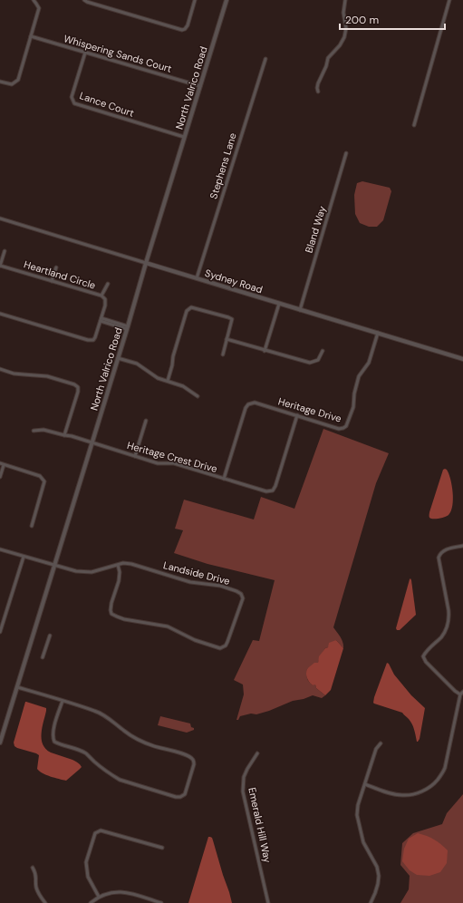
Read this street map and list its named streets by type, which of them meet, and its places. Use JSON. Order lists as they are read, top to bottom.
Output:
{
  "streets": {
    "street": [
      "Whispering Sands Court",
      "North Valrico Road",
      "Lance Court",
      "Stephens Lane",
      "Bland Way",
      "Heartland Circle",
      "Sydney Road",
      "Heritage Drive",
      "Heritage Crest Drive",
      "Landside Drive",
      "Emerald Hill Way"
    ]
  },
  "crossings": [
    ["Whispering Sands Court", "North Valrico Road"],
    ["Whispering Sands Court", "Lance Court"],
    ["North Valrico Road", "Lance Court"],
    ["North Valrico Road", "Sydney Road"],
    ["North Valrico Road", "Heritage Crest Drive"],
    ["North Valrico Road", "Landside Drive"],
    ["Stephens Lane", "Sydney Road"],
    ["Bland Way", "Sydney Road"],
    ["Sydney Road", "Heritage Drive"],
    ["Heritage Drive", "Heritage Crest Drive"]
  ],
  "scale_bar": "200 m"
}
